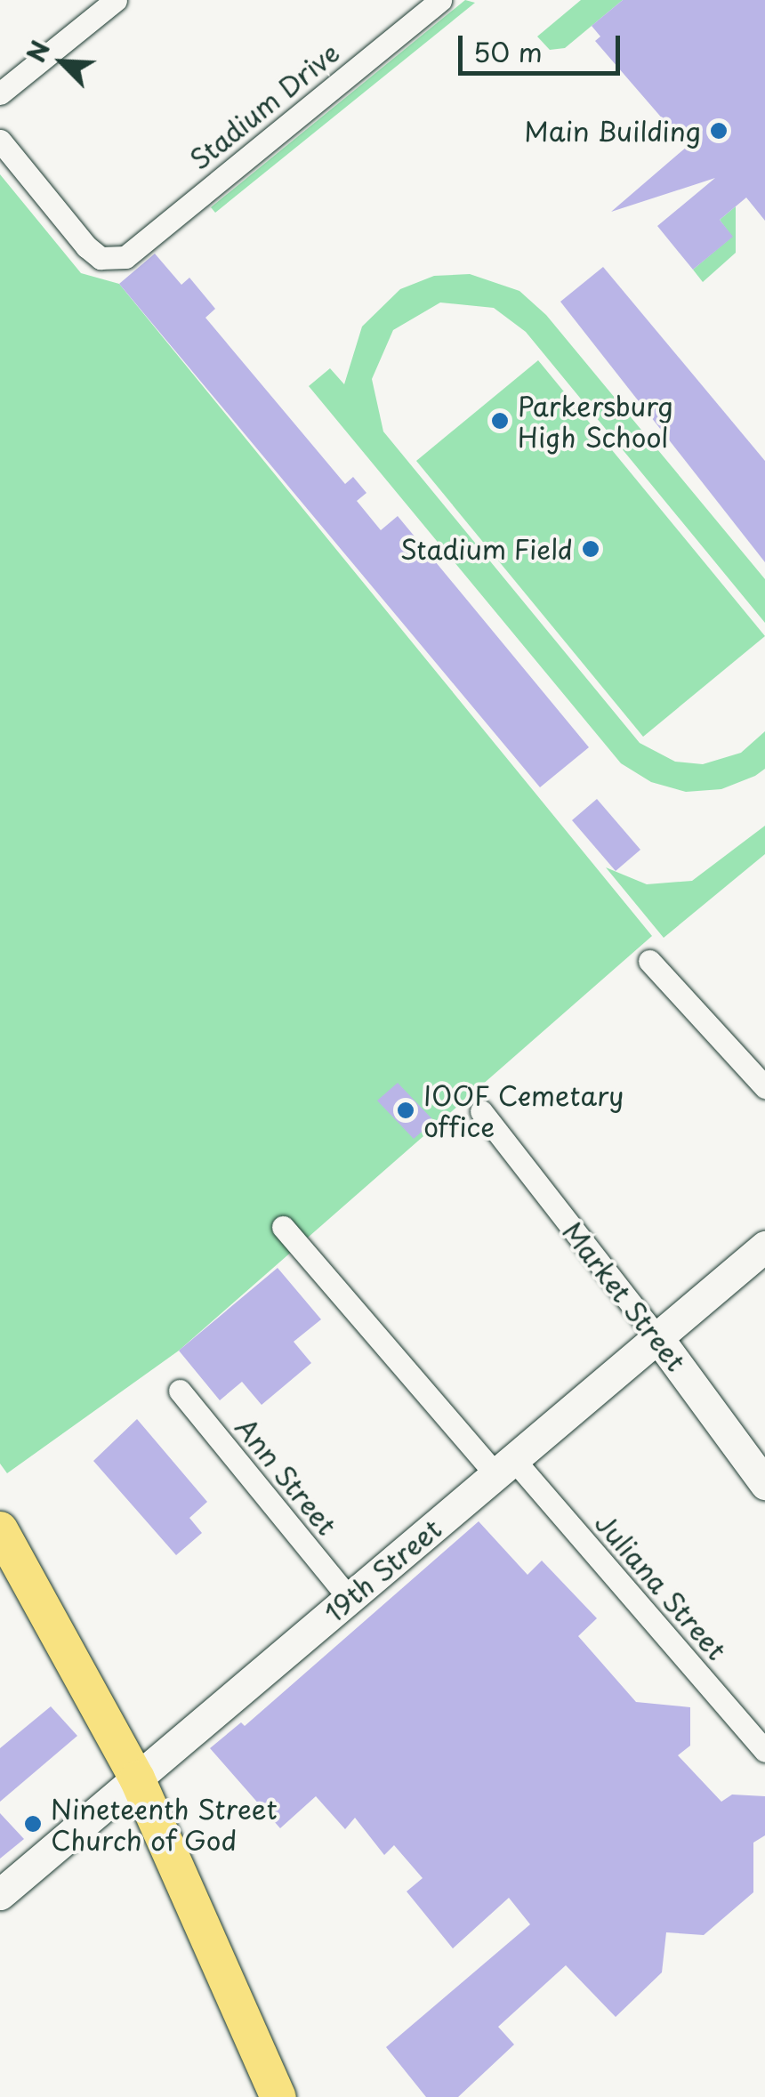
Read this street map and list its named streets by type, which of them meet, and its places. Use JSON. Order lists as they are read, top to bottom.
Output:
{
  "streets": {
    "street": [
      "Stadium Drive",
      "Market Street",
      "Ann Street",
      "19th Street",
      "Juliana Street"
    ]
  },
  "crossings": [
    ["Market Street", "19th Street"],
    ["Ann Street", "19th Street"],
    ["19th Street", "Juliana Street"]
  ],
  "places": [
    "Main Building",
    "Parkersburg High School",
    "Stadium Field",
    "IOOF Cemetary office",
    "Nineteenth Street Church of God"
  ],
  "scale_bar": "50 m",
  "north": "top left"
}
